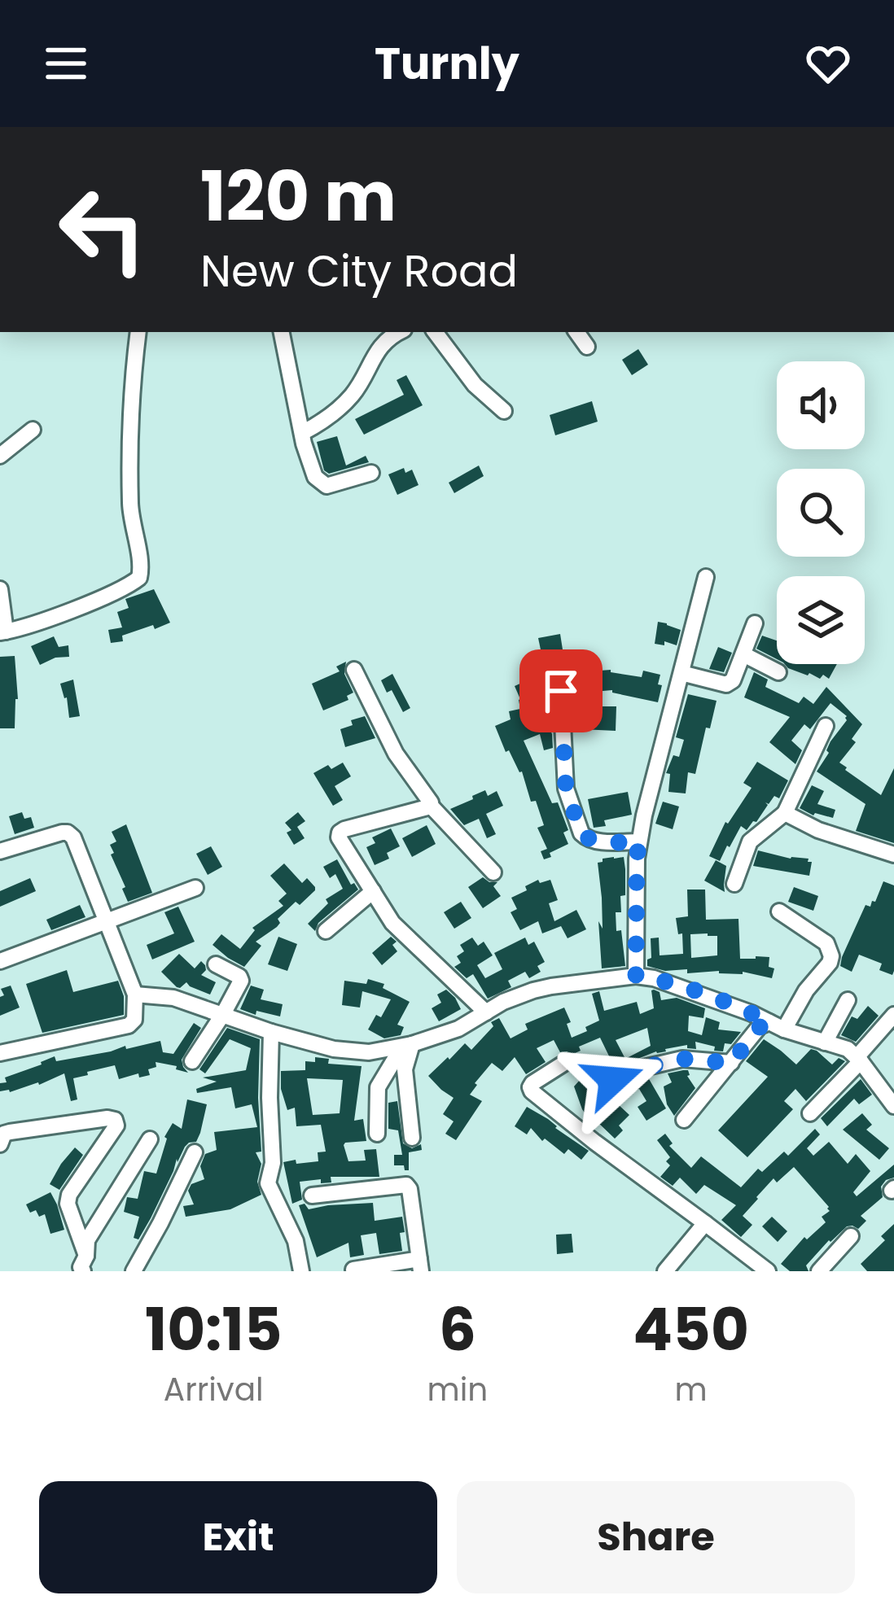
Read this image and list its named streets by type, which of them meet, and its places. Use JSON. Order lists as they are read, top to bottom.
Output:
{
  "page": {
    "header": "Turnly",
    "turn": ["120 m", "New City Road"],
    "eta": [
      "10:15",
      "Arrival",
      "6",
      "min",
      "450",
      "m"
    ],
    "buttons": ["Exit", "Share"]
  }
}
